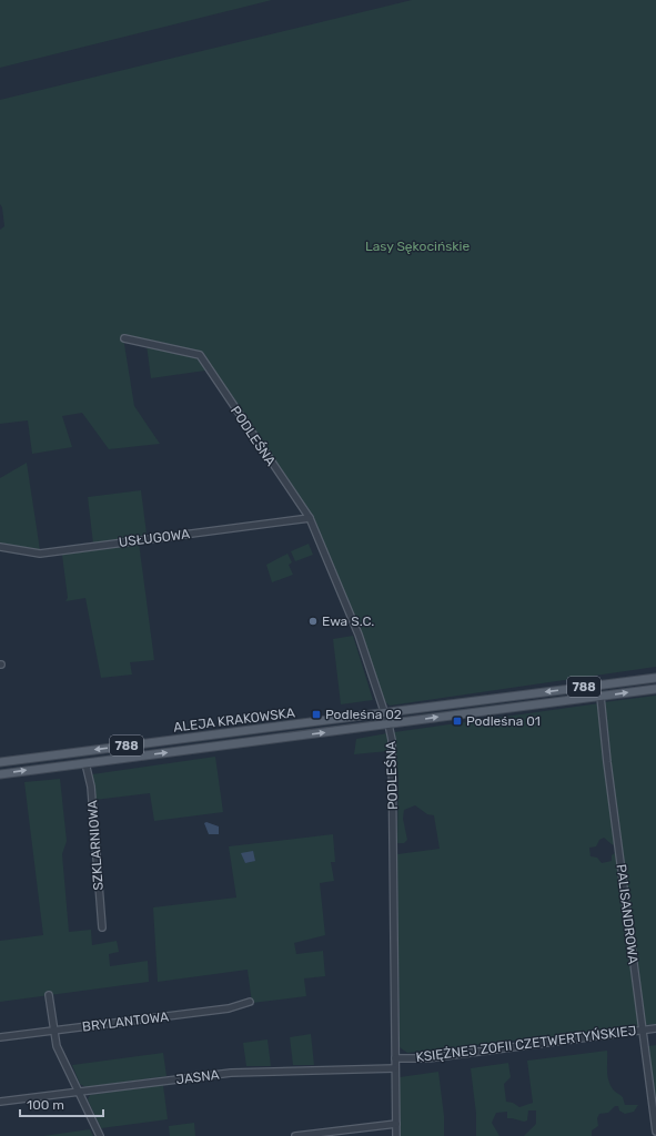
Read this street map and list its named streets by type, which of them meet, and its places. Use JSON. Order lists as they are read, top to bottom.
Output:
{
  "streets": {
    "main road": ["788", "ALEJA KRAKOWSKA"],
    "street": [
      "PODLEŚNA",
      "USŁUGOWA",
      "SZKLARNIOWA",
      "PALISANDROWA",
      "BRYLANTOWA",
      "KSIĘŻNEJ ZOFII CZETWERTYŃSKIEJ",
      "JASNA"
    ]
  },
  "crossings": [
    ["PODLEŚNA", "USŁUGOWA"],
    ["PODLEŚNA", "ALEJA KRAKOWSKA"],
    ["PODLEŚNA", "KSIĘŻNEJ ZOFII CZETWERTYŃSKIEJ"],
    ["PODLEŚNA", "JASNA"],
    ["ALEJA KRAKOWSKA", "SZKLARNIOWA"],
    ["ALEJA KRAKOWSKA", "PALISANDROWA"],
    ["PALISANDROWA", "KSIĘŻNEJ ZOFII CZETWERTYŃSKIEJ"]
  ],
  "parks": ["Lasy Sękocińskie"],
  "places": {
    "other": ["Ewa S.C."],
    "transit": ["Podleśna 02", "Podleśna 01"]
  },
  "scale_bar": "100 m"
}
